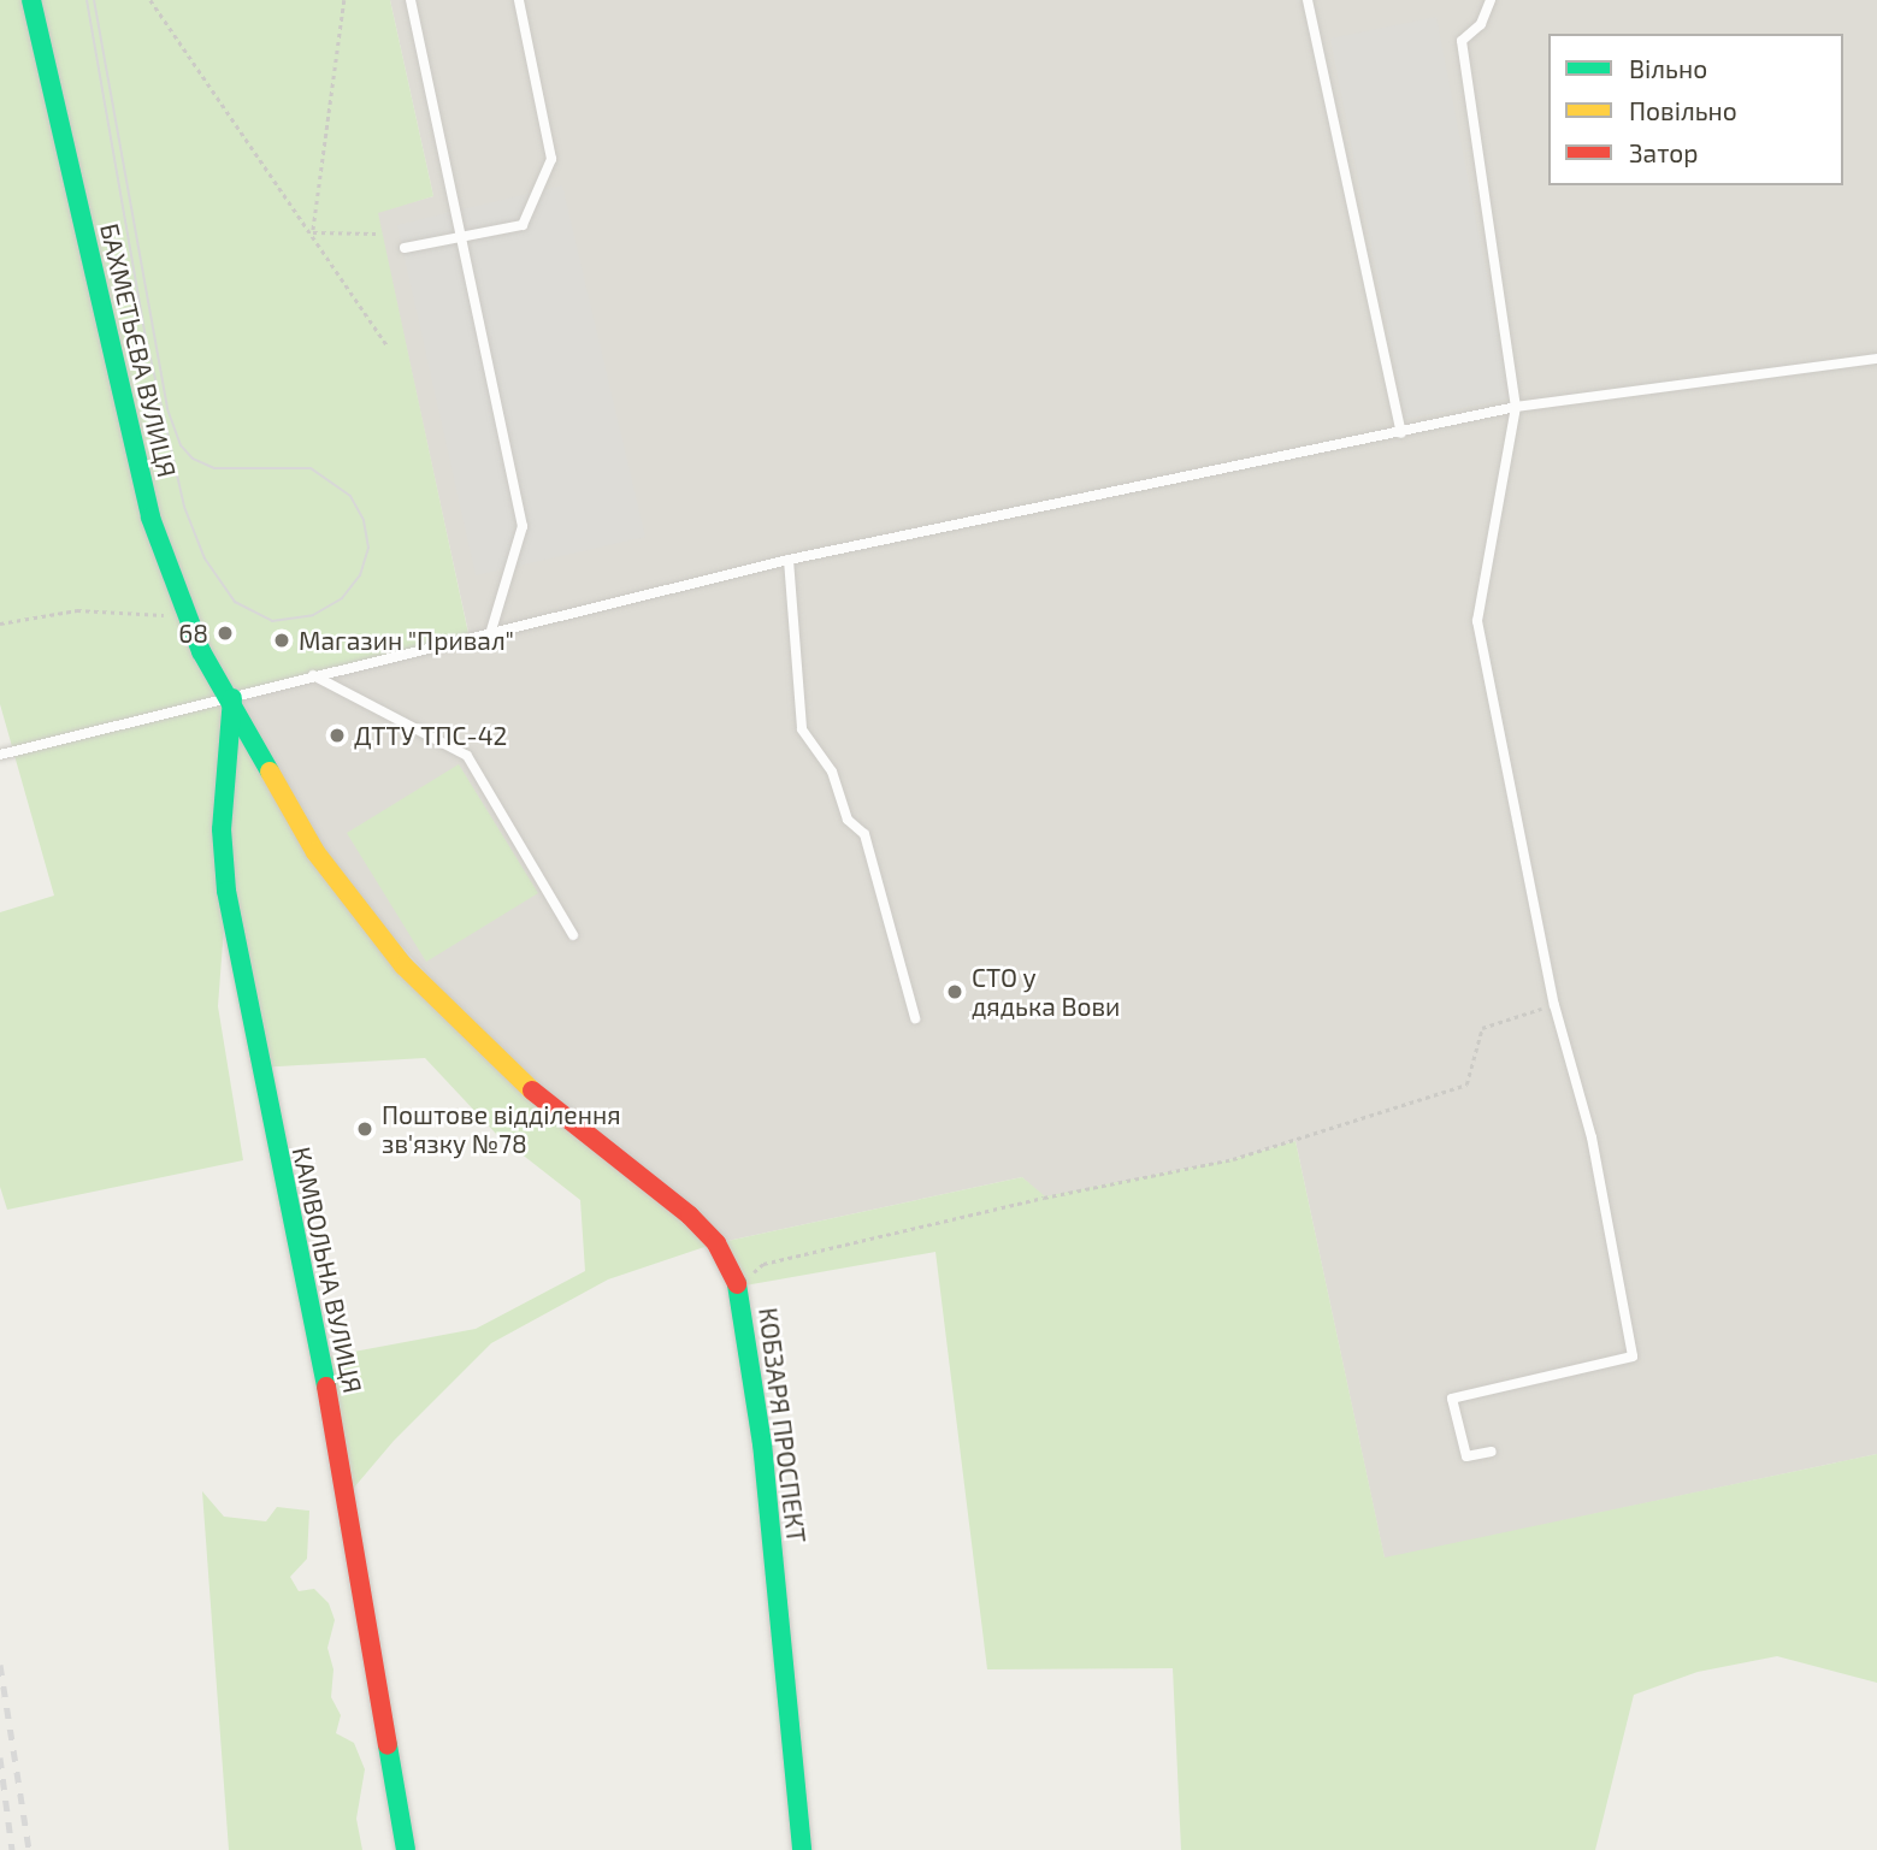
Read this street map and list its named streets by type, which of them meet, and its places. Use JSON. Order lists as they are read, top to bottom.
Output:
{
  "streets": {
    "main road": ["БАХМЕТЬЄВА ВУЛИЦЯ", "КАМВОЛЬНА ВУЛИЦЯ", "КОБЗАРЯ ПРОСПЕКТ"]
  },
  "crossings": [
    ["БАХМЕТЬЄВА ВУЛИЦЯ", "КАМВОЛЬНА ВУЛИЦЯ"],
    ["БАХМЕТЬЄВА ВУЛИЦЯ", "КОБЗАРЯ ПРОСПЕКТ"],
    ["КАМВОЛЬНА ВУЛИЦЯ", "КОБЗАРЯ ПРОСПЕКТ"]
  ],
  "places": [
    "68",
    "Магазин \"Привал\"",
    "ДТТУ ТПС-42",
    "СТО у дядька Вови",
    "Поштове відділення зв'язку №78"
  ],
  "legend": ["Вільно", "Повільно", "Затор"]
}
